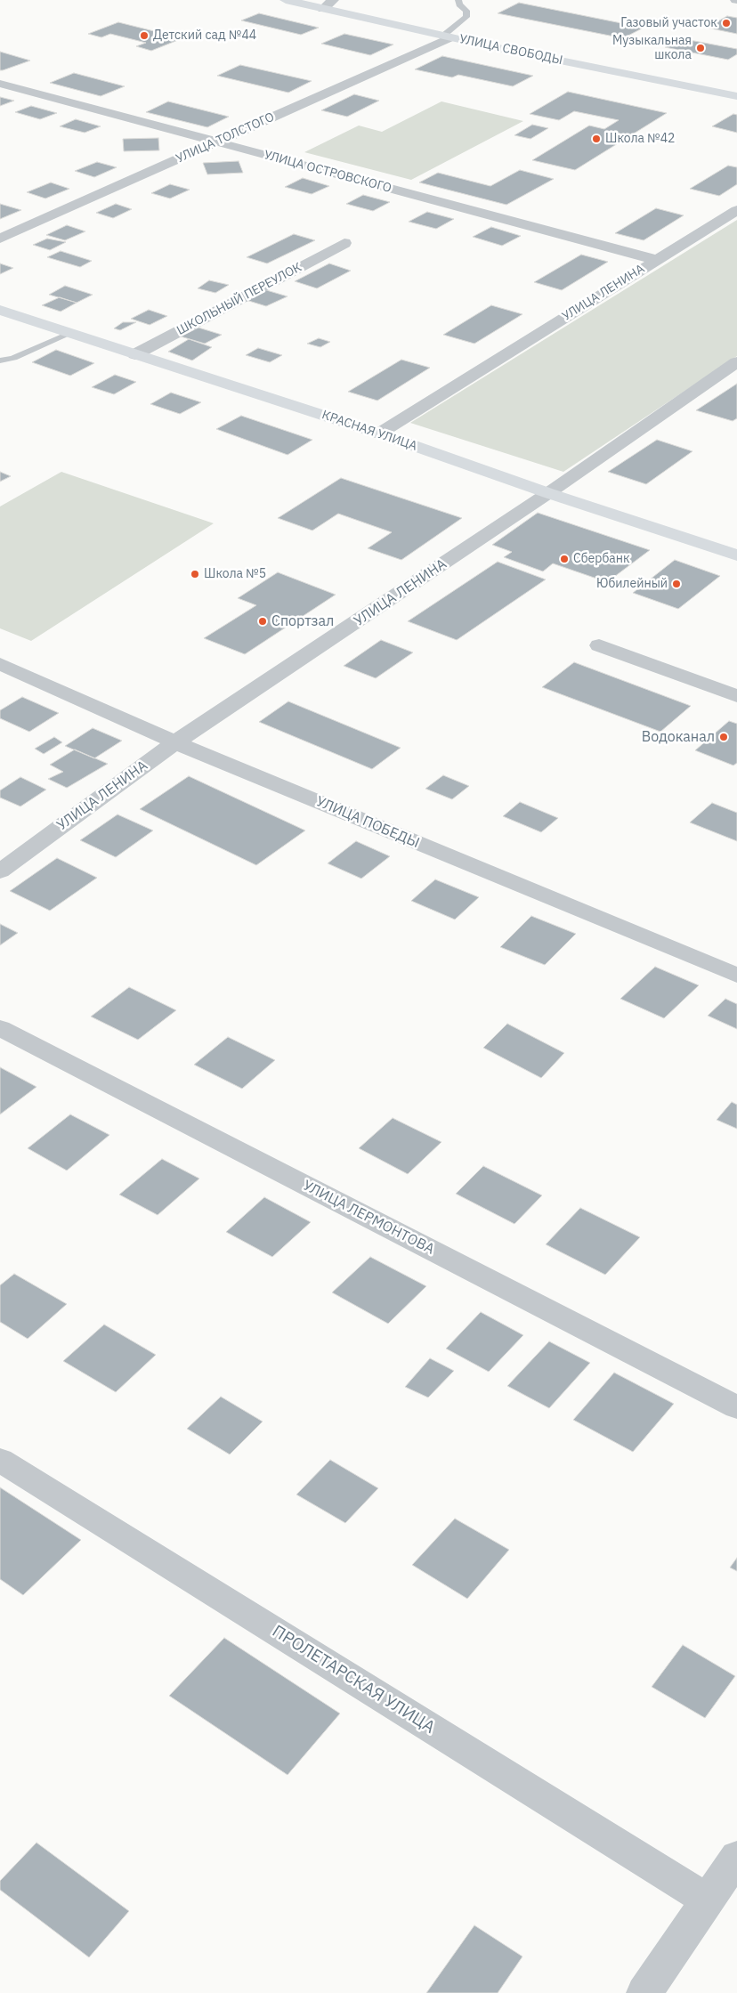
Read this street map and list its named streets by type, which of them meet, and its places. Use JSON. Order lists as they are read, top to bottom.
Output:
{
  "streets": {
    "street": [
      "УЛИЦА СВОБОДЫ",
      "УЛИЦА ТОЛСТОГО",
      "УЛИЦА ОСТРОВСКОГО",
      "УЛИЦА ЛЕНИНА",
      "ШКОЛЬНЫЙ ПЕРЕУЛОК",
      "КРАСНАЯ УЛИЦА",
      "УЛИЦА ПОБЕДЫ",
      "УЛИЦА ЛЕРМОНТОВА",
      "ПРОЛЕТАРСКАЯ УЛИЦА"
    ]
  },
  "crossings": [
    ["УЛИЦА СВОБОДЫ", "УЛИЦА ТОЛСТОГО"],
    ["УЛИЦА ТОЛСТОГО", "УЛИЦА ОСТРОВСКОГО"],
    ["УЛИЦА ОСТРОВСКОГО", "УЛИЦА ЛЕНИНА"],
    ["УЛИЦА ЛЕНИНА", "КРАСНАЯ УЛИЦА"],
    ["УЛИЦА ЛЕНИНА", "УЛИЦА ПОБЕДЫ"],
    ["ШКОЛЬНЫЙ ПЕРЕУЛОК", "КРАСНАЯ УЛИЦА"]
  ],
  "places": [
    "Газовый участок",
    "Детский сад №44",
    "Музыкальная школа",
    "Школа №42",
    "Сбербанк",
    "Школа №5",
    "Юбилейный",
    "Спортзал",
    "Водоканал"
  ]
}
